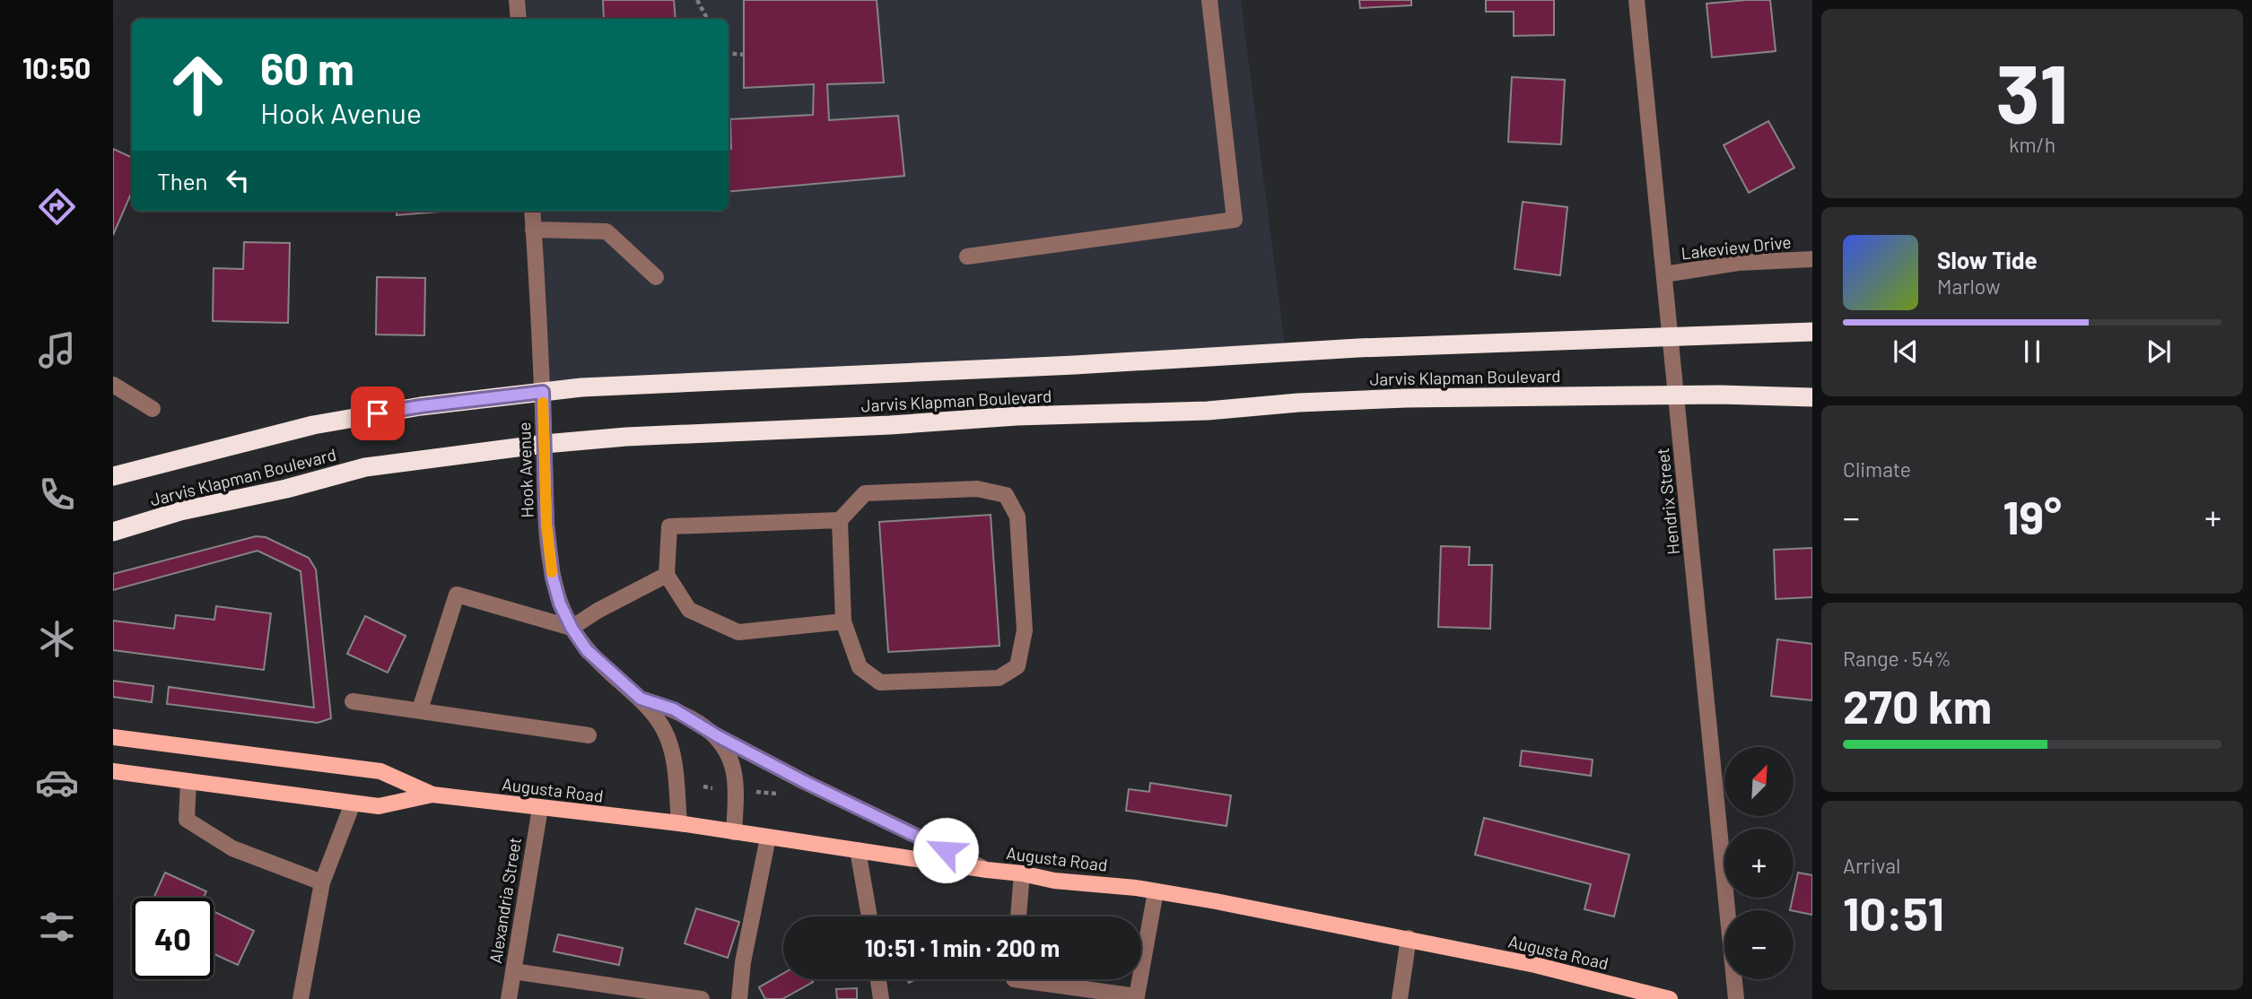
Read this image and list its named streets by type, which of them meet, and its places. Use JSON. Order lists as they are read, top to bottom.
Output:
{
  "streets": {
    "highway": ["Jarvis Klapman Boulevard"],
    "main road": ["Augusta Road"],
    "street": [
      "Lakeview Drive",
      "Hook Avenue",
      "Hendrix Street",
      "Alexandria Street"
    ]
  },
  "crossings": [
    ["Lakeview Drive", "Hendrix Street"],
    ["Jarvis Klapman Boulevard", "Hook Avenue"],
    ["Jarvis Klapman Boulevard", "Hendrix Street"],
    ["Hook Avenue", "Augusta Road"],
    ["Augusta Road", "Alexandria Street"]
  ],
  "north": "top right",
  "page": {
    "tabs": "10:50",
    "tile": [
      ["31", "km/h"],
      "Climate",
      ["Range · 54%", "270 km"],
      ["Arrival", "10:51"]
    ],
    "turn": ["60 m", "Hook Avenue"],
    "then": "Then",
    "song": ["Slow Tide", "Marlow"],
    "heat": ["−", "19°", "+"],
    "map_buttons": ["+", "−"],
    "limit": "40",
    "trip": "10:51 · 1 min · 200 m"
  }
}
